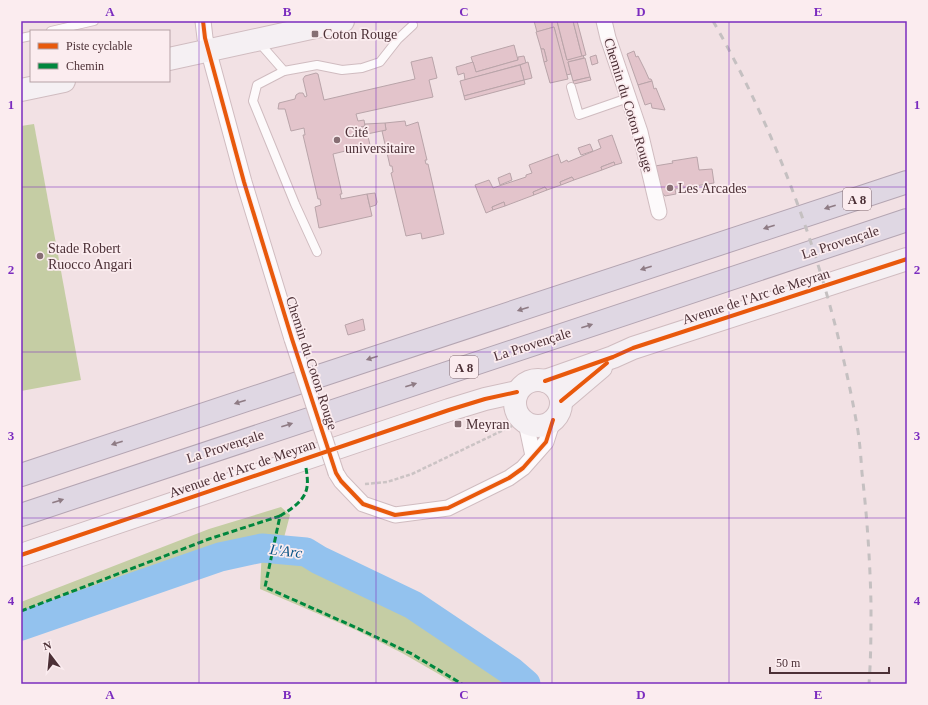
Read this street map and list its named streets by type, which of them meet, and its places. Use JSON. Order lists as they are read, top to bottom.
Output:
{
  "streets": {
    "highway": ["A 8", "La Provençale"],
    "main road": ["Avenue de l'Arc de Meyran"],
    "street": ["Chemin du Coton Rouge"]
  },
  "crossings": [
    ["Chemin du Coton Rouge", "Avenue de l'Arc de Meyran"]
  ],
  "water": ["L'Arc"],
  "places": {
    "transit": ["Coton Rouge", "Meyran"],
    "other": ["Cité universitaire", "Les Arcades", "Stade Robert Ruocco Angari"]
  },
  "legend": ["Piste cyclable", "Chemin"],
  "scale_bar": "50 m",
  "north": "top",
  "grid": {
    "columns": [
      "A",
      "B",
      "C",
      "D",
      "E"
    ],
    "rows": [
      "1",
      "2",
      "3",
      "4"
    ]
  }
}
